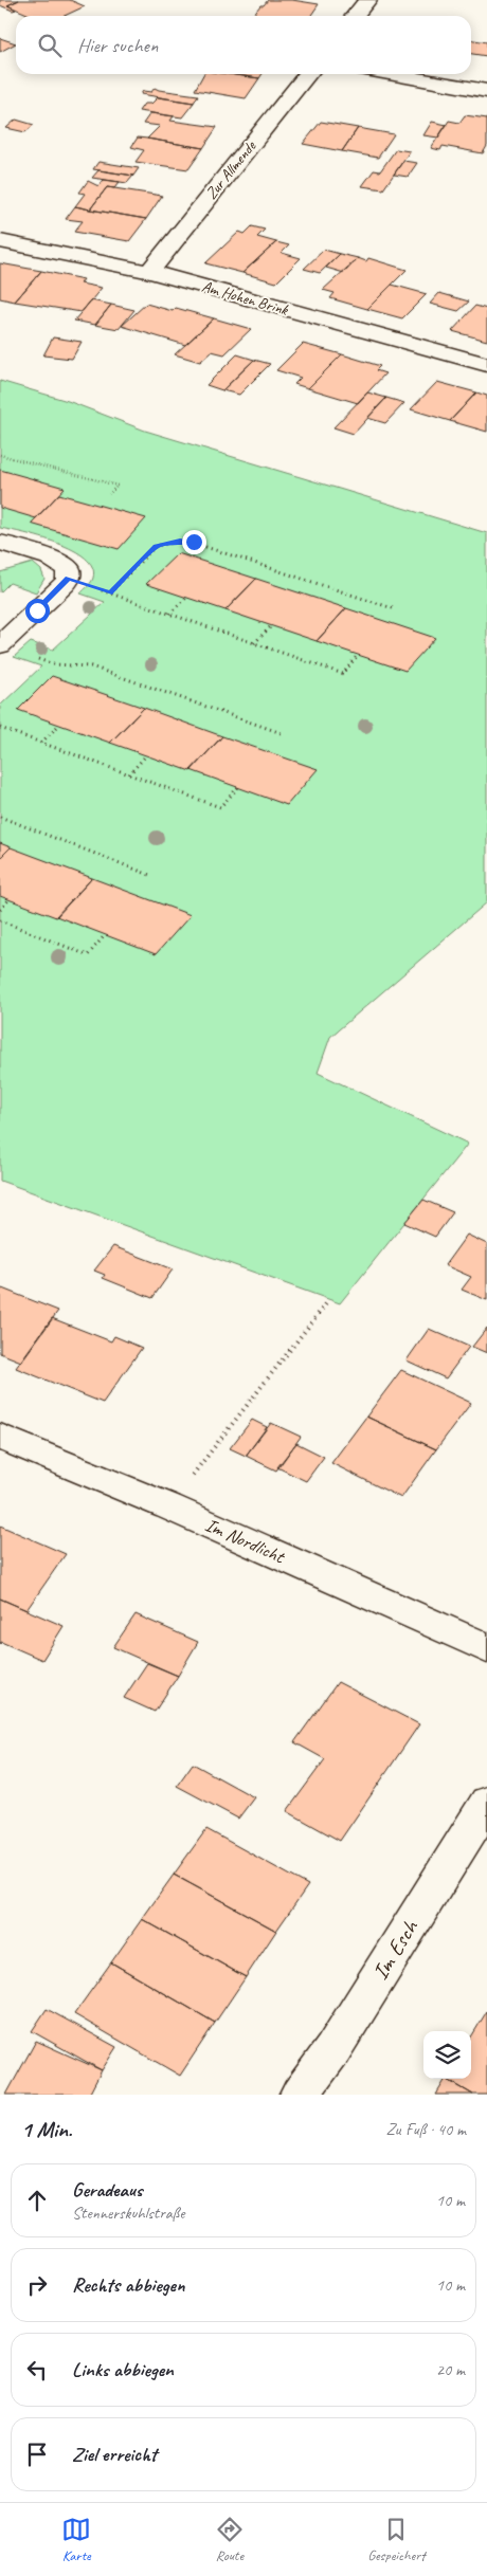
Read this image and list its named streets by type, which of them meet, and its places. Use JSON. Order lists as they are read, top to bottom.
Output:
{
  "streets": {
    "street": [
      "Zur Allmende",
      "Am Hohen Brink",
      "Im Nordlicht",
      "Im Esch"
    ]
  },
  "crossings": [
    ["Zur Allmende", "Am Hohen Brink"]
  ],
  "page": {
    "search": "Hier suchen",
    "heading": ["1 Min.", "Zu Fuß · 40 m"],
    "list": [
      ["Geradeaus", "Stennerskuhlstraße", "10 m"],
      ["Rechts abbiegen", "10 m"],
      ["Links abbiegen", "20 m"],
      "Ziel erreicht"
    ],
    "nav": ["Karte", "Route", "Gespeichert"]
  }
}
